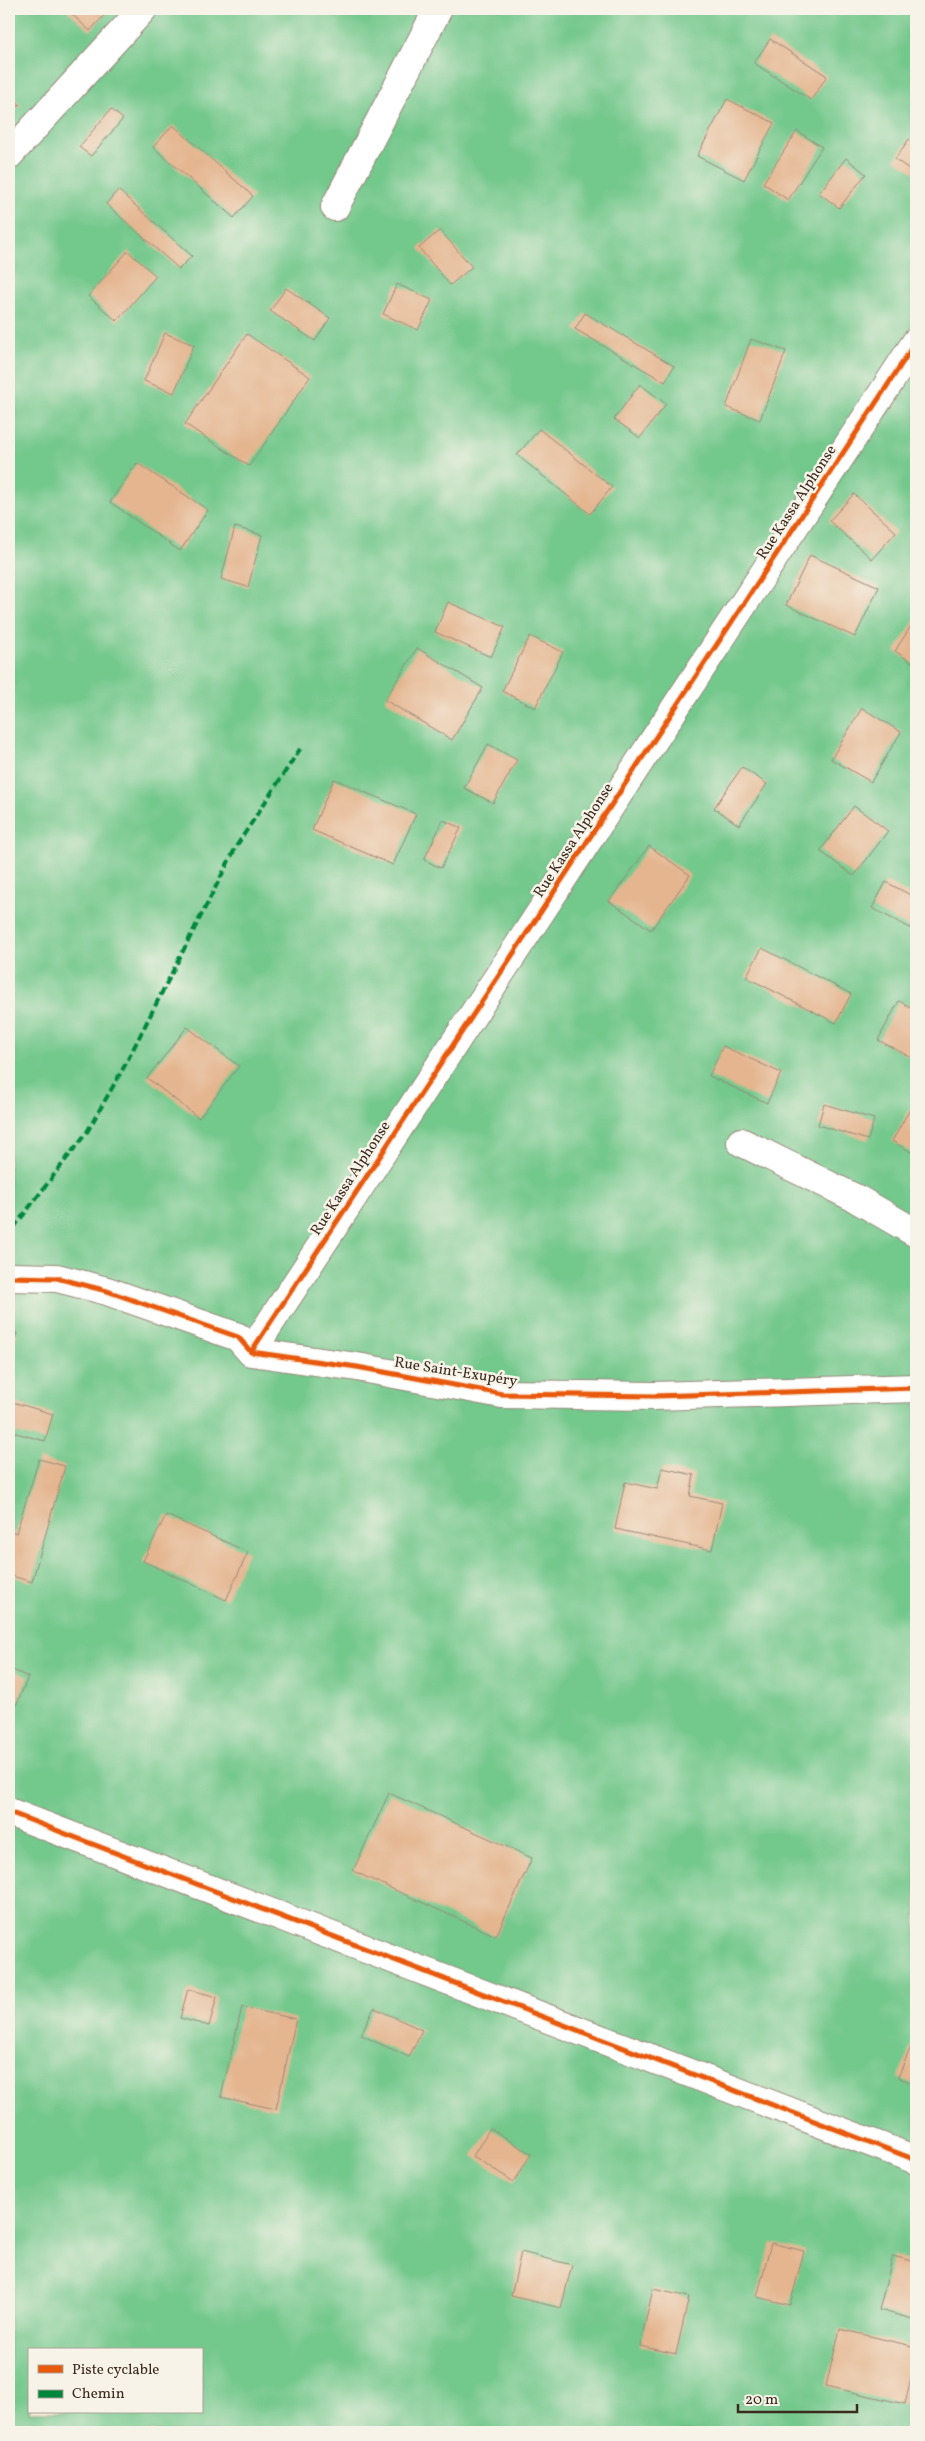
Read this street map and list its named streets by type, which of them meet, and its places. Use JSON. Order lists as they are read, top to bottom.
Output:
{
  "streets": {
    "street": ["Rue Kassa Alphonse", "Rue Saint-Exupéry"]
  },
  "crossings": [
    ["Rue Kassa Alphonse", "Rue Saint-Exupéry"]
  ],
  "legend": ["Piste cyclable", "Chemin"],
  "scale_bar": "20 m"
}
